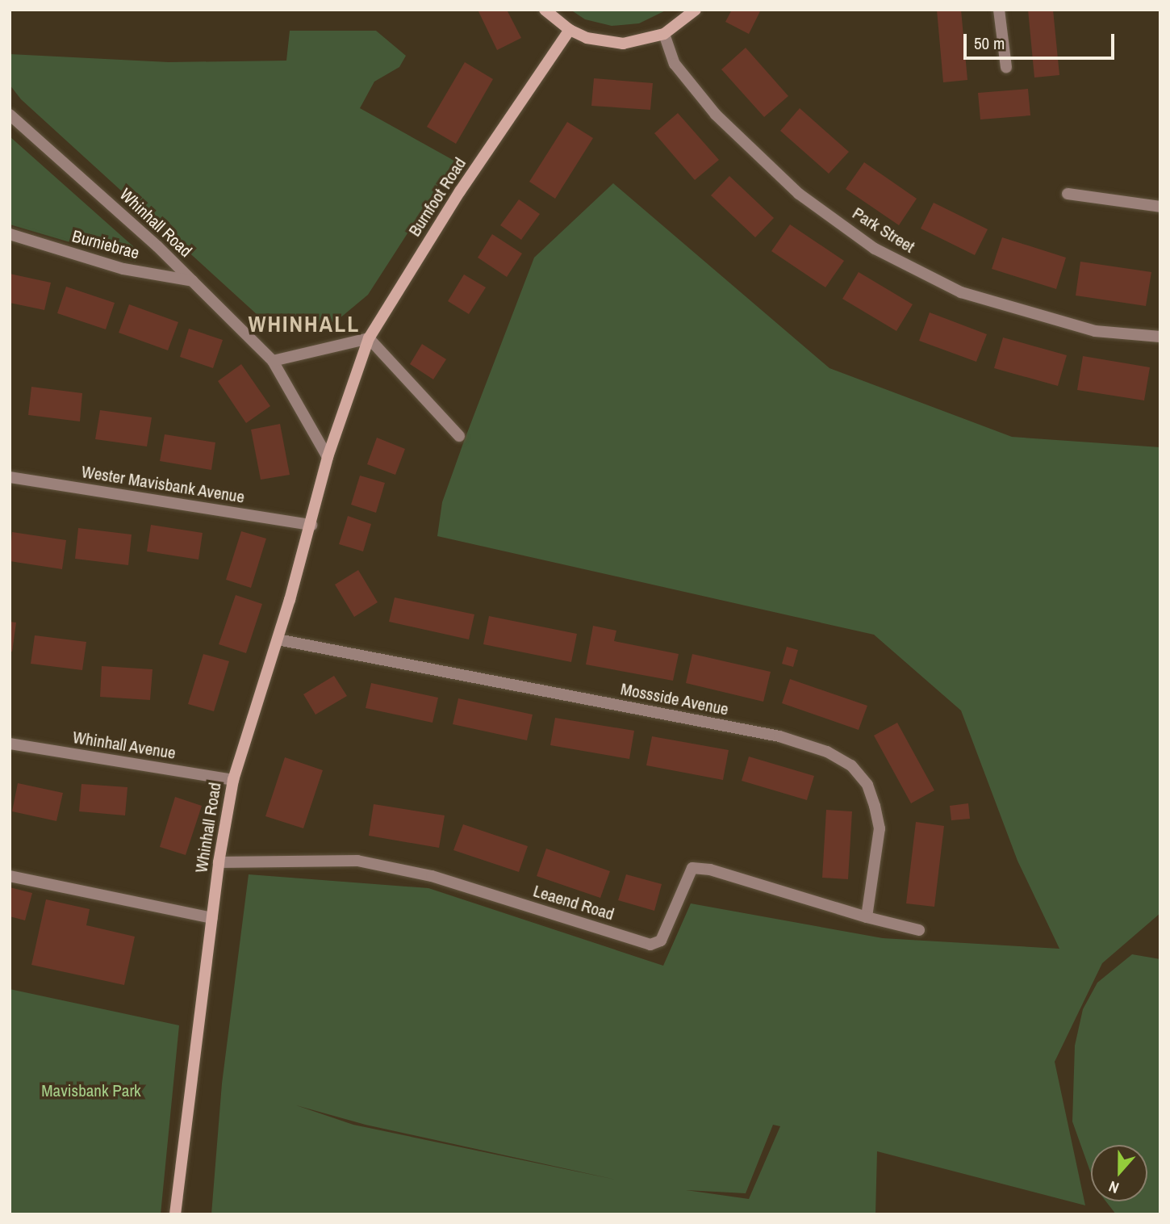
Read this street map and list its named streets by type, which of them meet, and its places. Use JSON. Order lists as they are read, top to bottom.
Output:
{
  "streets": {
    "street": [
      "Burnfoot Road",
      "Whinhall Road",
      "Park Street",
      "Burniebrae",
      "Wester Mavisbank Avenue",
      "Mossside Avenue",
      "Whinhall Avenue",
      "Leaend Road"
    ]
  },
  "crossings": [
    ["Burnfoot Road", "Whinhall Road"],
    ["Whinhall Road", "Burniebrae"],
    ["Whinhall Road", "Wester Mavisbank Avenue"],
    ["Whinhall Road", "Mossside Avenue"],
    ["Whinhall Road", "Whinhall Avenue"],
    ["Whinhall Road", "Leaend Road"],
    ["Mossside Avenue", "Leaend Road"]
  ],
  "districts": ["WHINHALL"],
  "parks": ["Mavisbank Park"],
  "scale_bar": "50 m",
  "north": "bottom"
}
